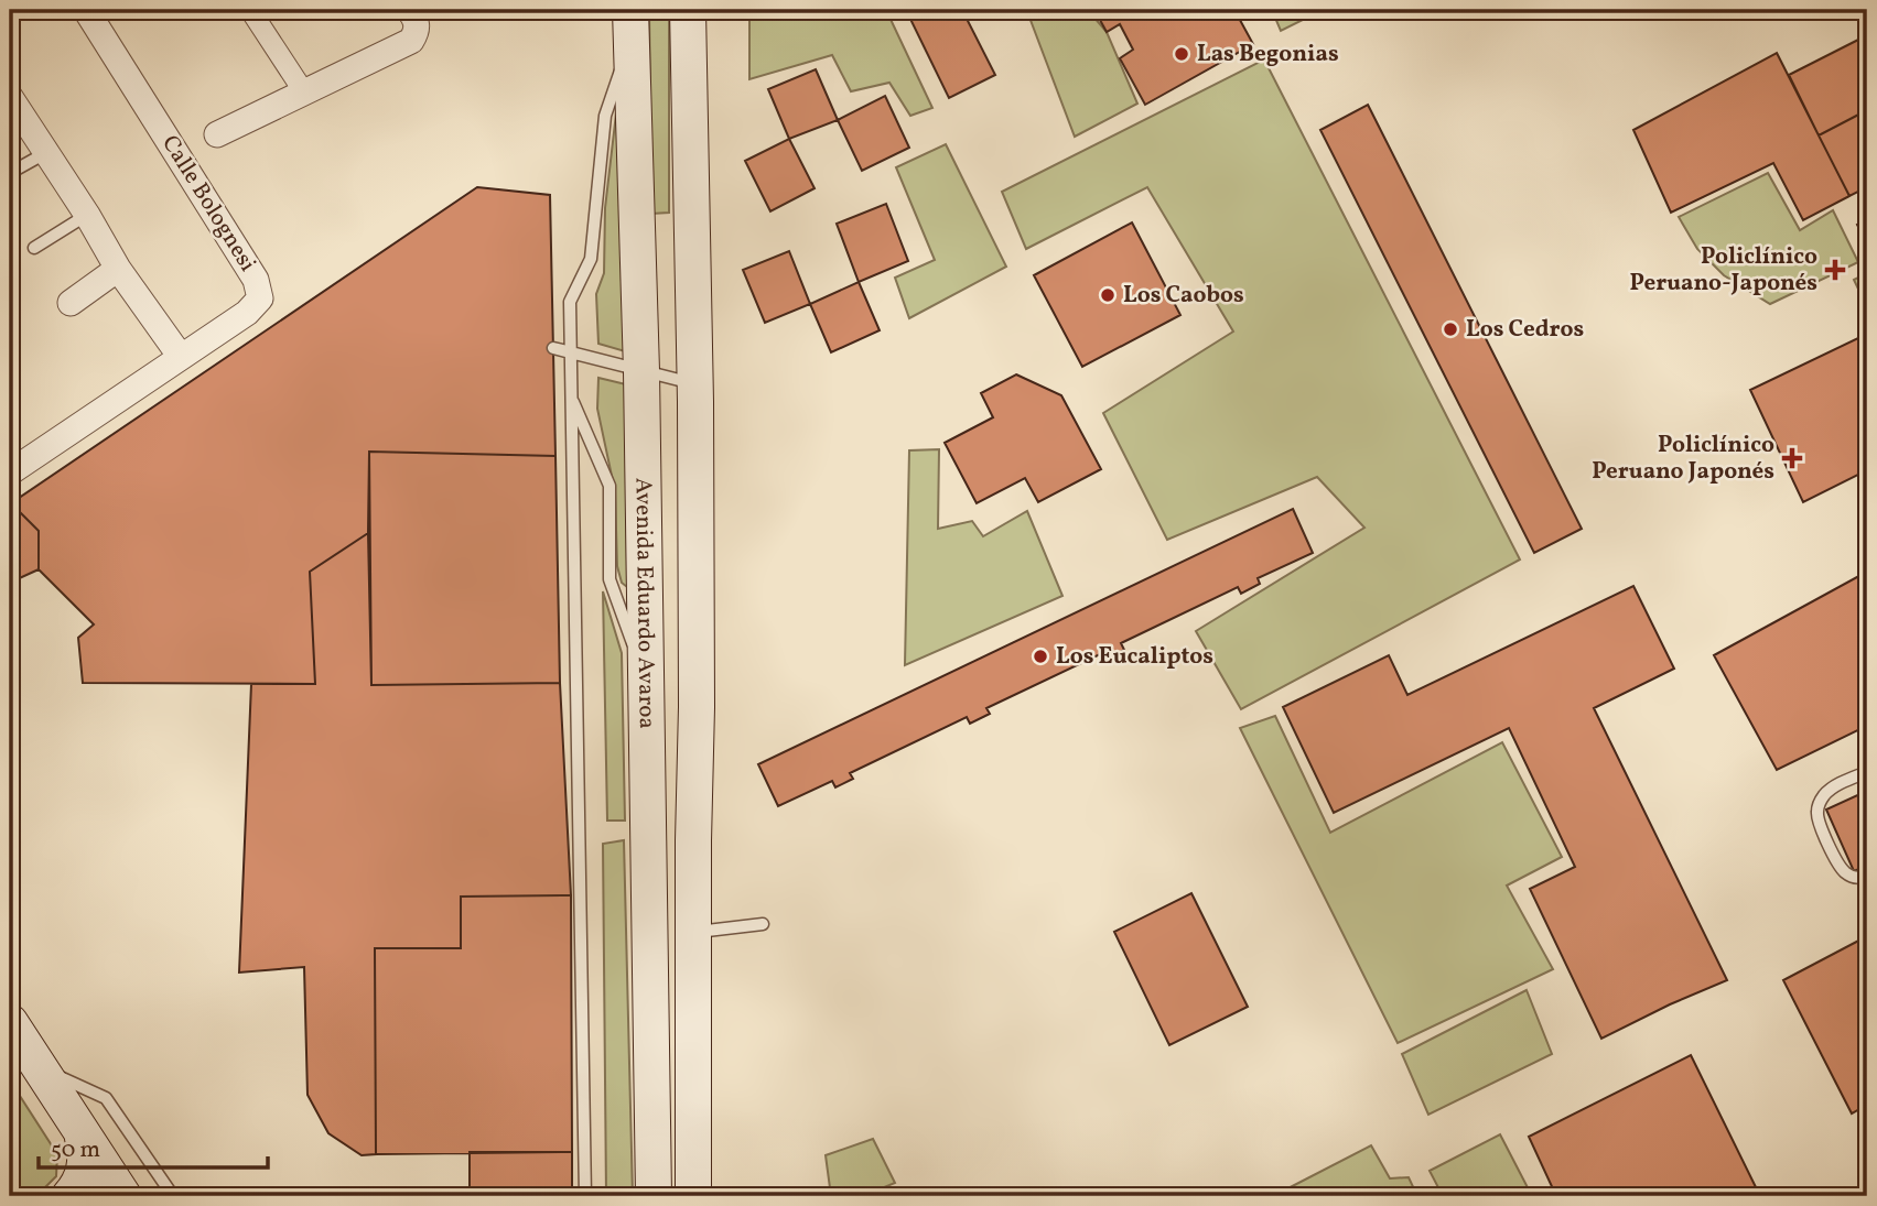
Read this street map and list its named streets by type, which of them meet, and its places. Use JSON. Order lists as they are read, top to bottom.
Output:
{
  "streets": {
    "main road": ["Avenida Eduardo Avaroa"],
    "street": ["Calle Bolognesi"]
  },
  "places": {
    "other": [
      "Las Begonias",
      "Los Caobos",
      "Los Cedros",
      "Los Eucaliptos"
    ],
    "health": ["Policlínico Peruano-Japonés", "Policlínico Peruano Japonés"]
  },
  "scale_bar": "50 m"
}
